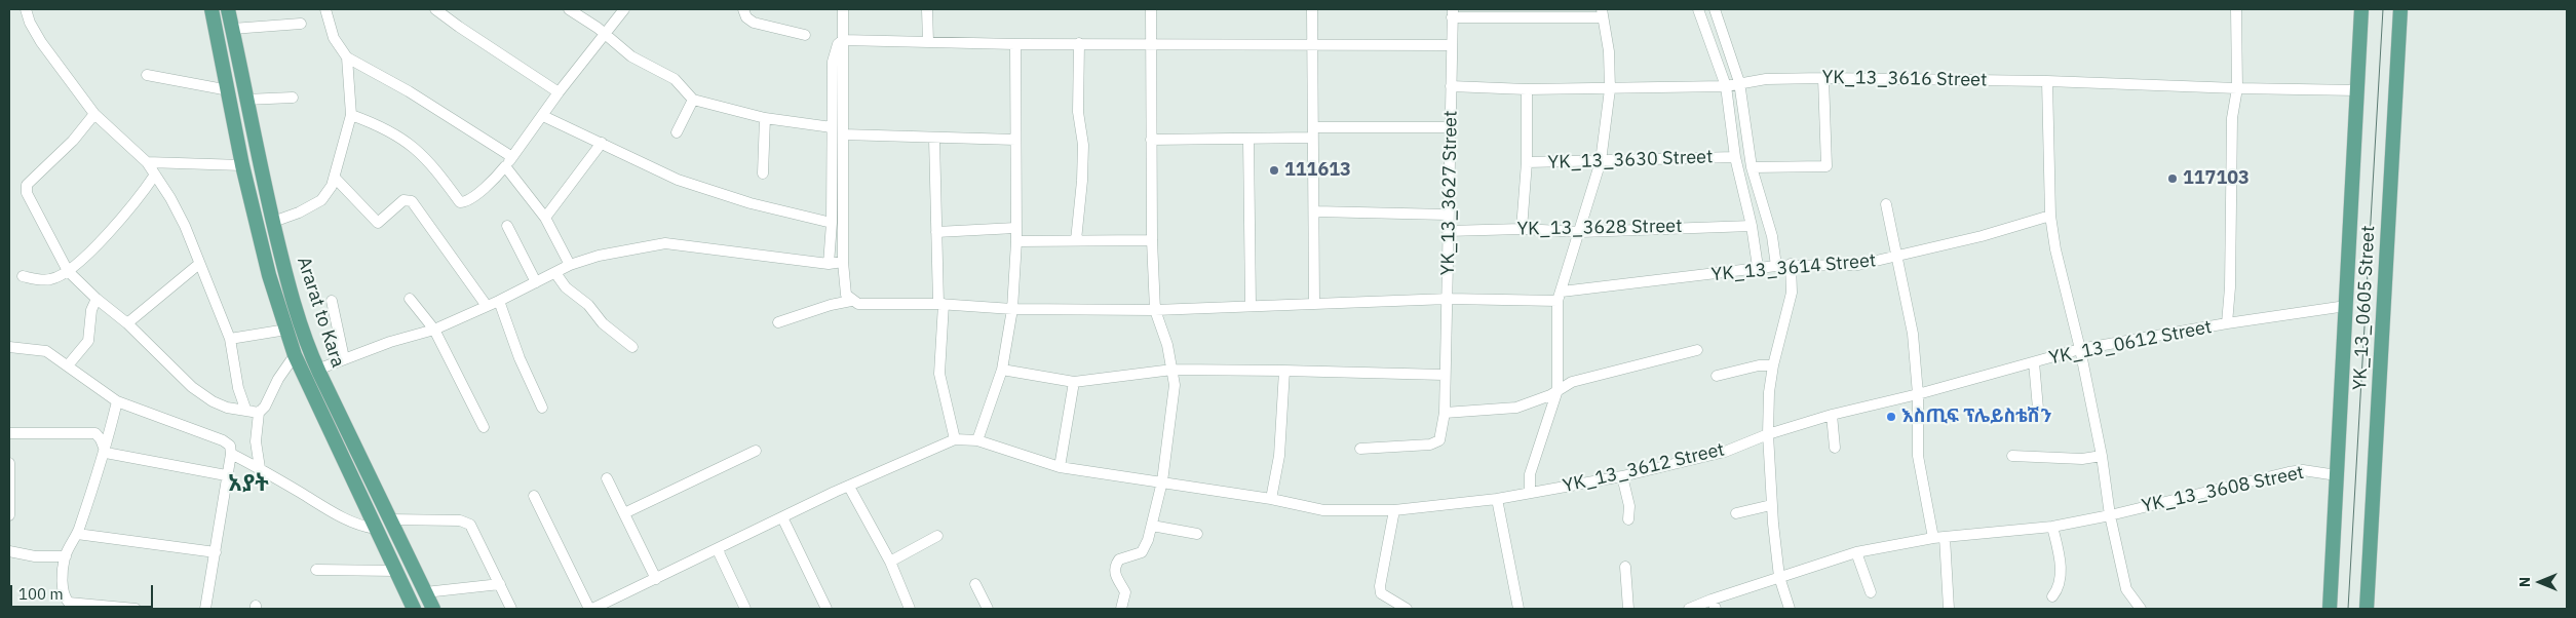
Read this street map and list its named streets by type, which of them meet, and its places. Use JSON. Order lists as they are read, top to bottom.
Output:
{
  "streets": {
    "main road": ["YK_13_0605 Street", "Ararat to Kara"],
    "street": [
      "YK_13_3616 Street",
      "YK_13_3630 Street",
      "YK_13_3627 Street",
      "YK_13_3628 Street",
      "YK_13_3614 Street",
      "YK_13_0612 Street",
      "YK_13_3612 Street",
      "YK_13_3608 Street"
    ]
  },
  "crossings": [
    ["YK_13_3616 Street", "YK_13_3627 Street"],
    ["YK_13_3616 Street", "YK_13_0605 Street"],
    ["YK_13_3627 Street", "YK_13_3628 Street"],
    ["YK_13_3627 Street", "YK_13_3614 Street"],
    ["YK_13_0605 Street", "YK_13_0612 Street"],
    ["YK_13_0605 Street", "YK_13_3608 Street"],
    ["YK_13_0612 Street", "YK_13_3612 Street"]
  ],
  "districts": ["አያት"],
  "places": ["111613", "117103", "እስጢፍ ፕሌይስቴሽን"],
  "scale_bar": "100 m",
  "north": "left"
}
